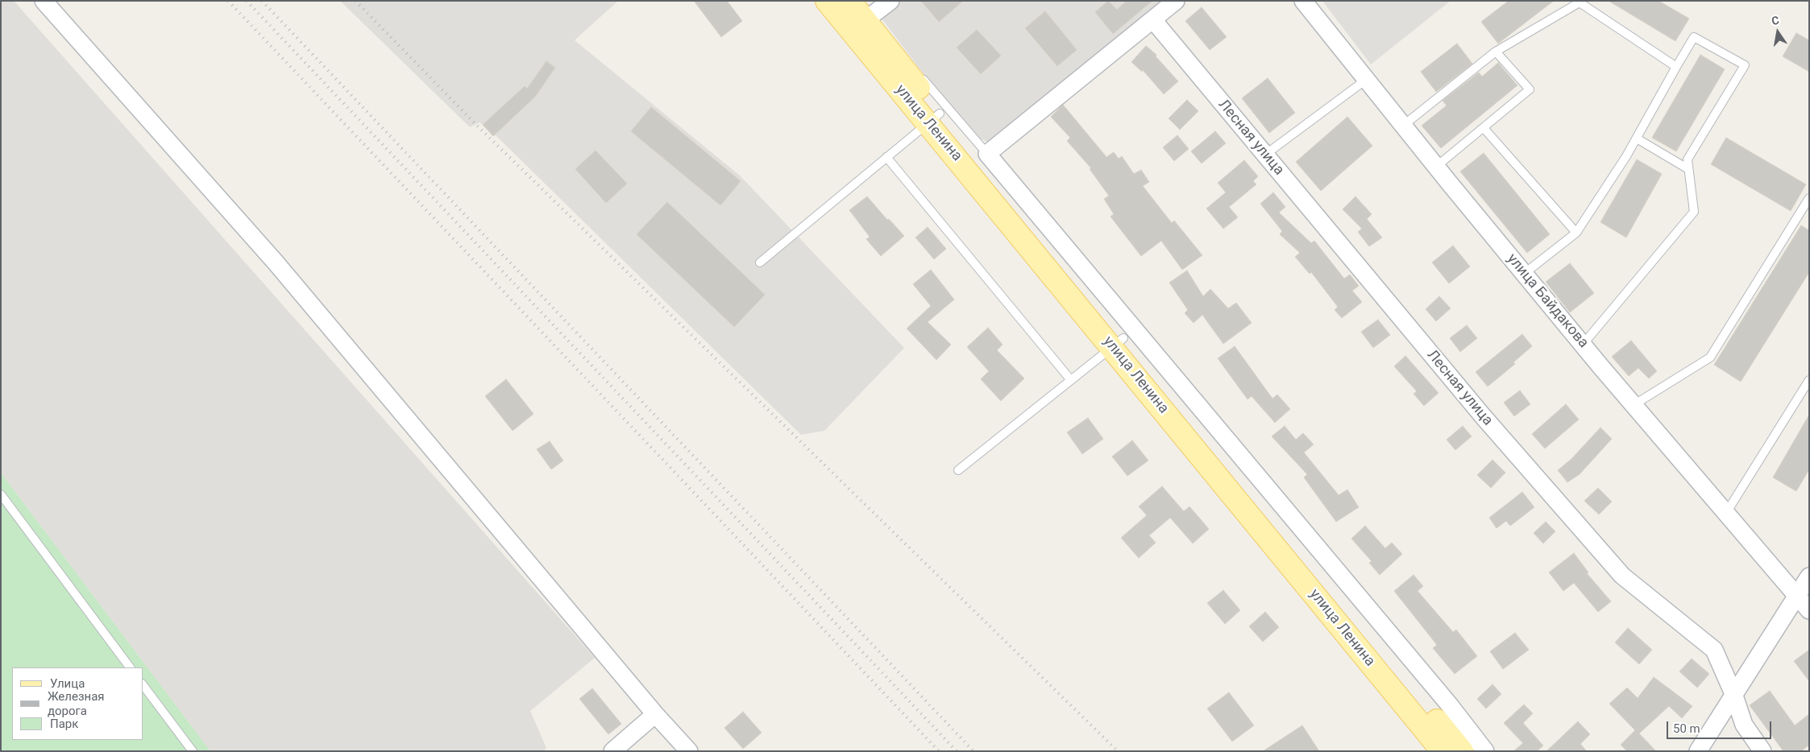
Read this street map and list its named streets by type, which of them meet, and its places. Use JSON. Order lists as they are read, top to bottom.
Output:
{
  "streets": {
    "main road": ["улица Ленина"],
    "street": ["Лесная улица", "улица Байдакова"]
  },
  "legend": ["Улица", "Железная дорога", "Парк"],
  "scale_bar": "50 m",
  "north": "top"
}
